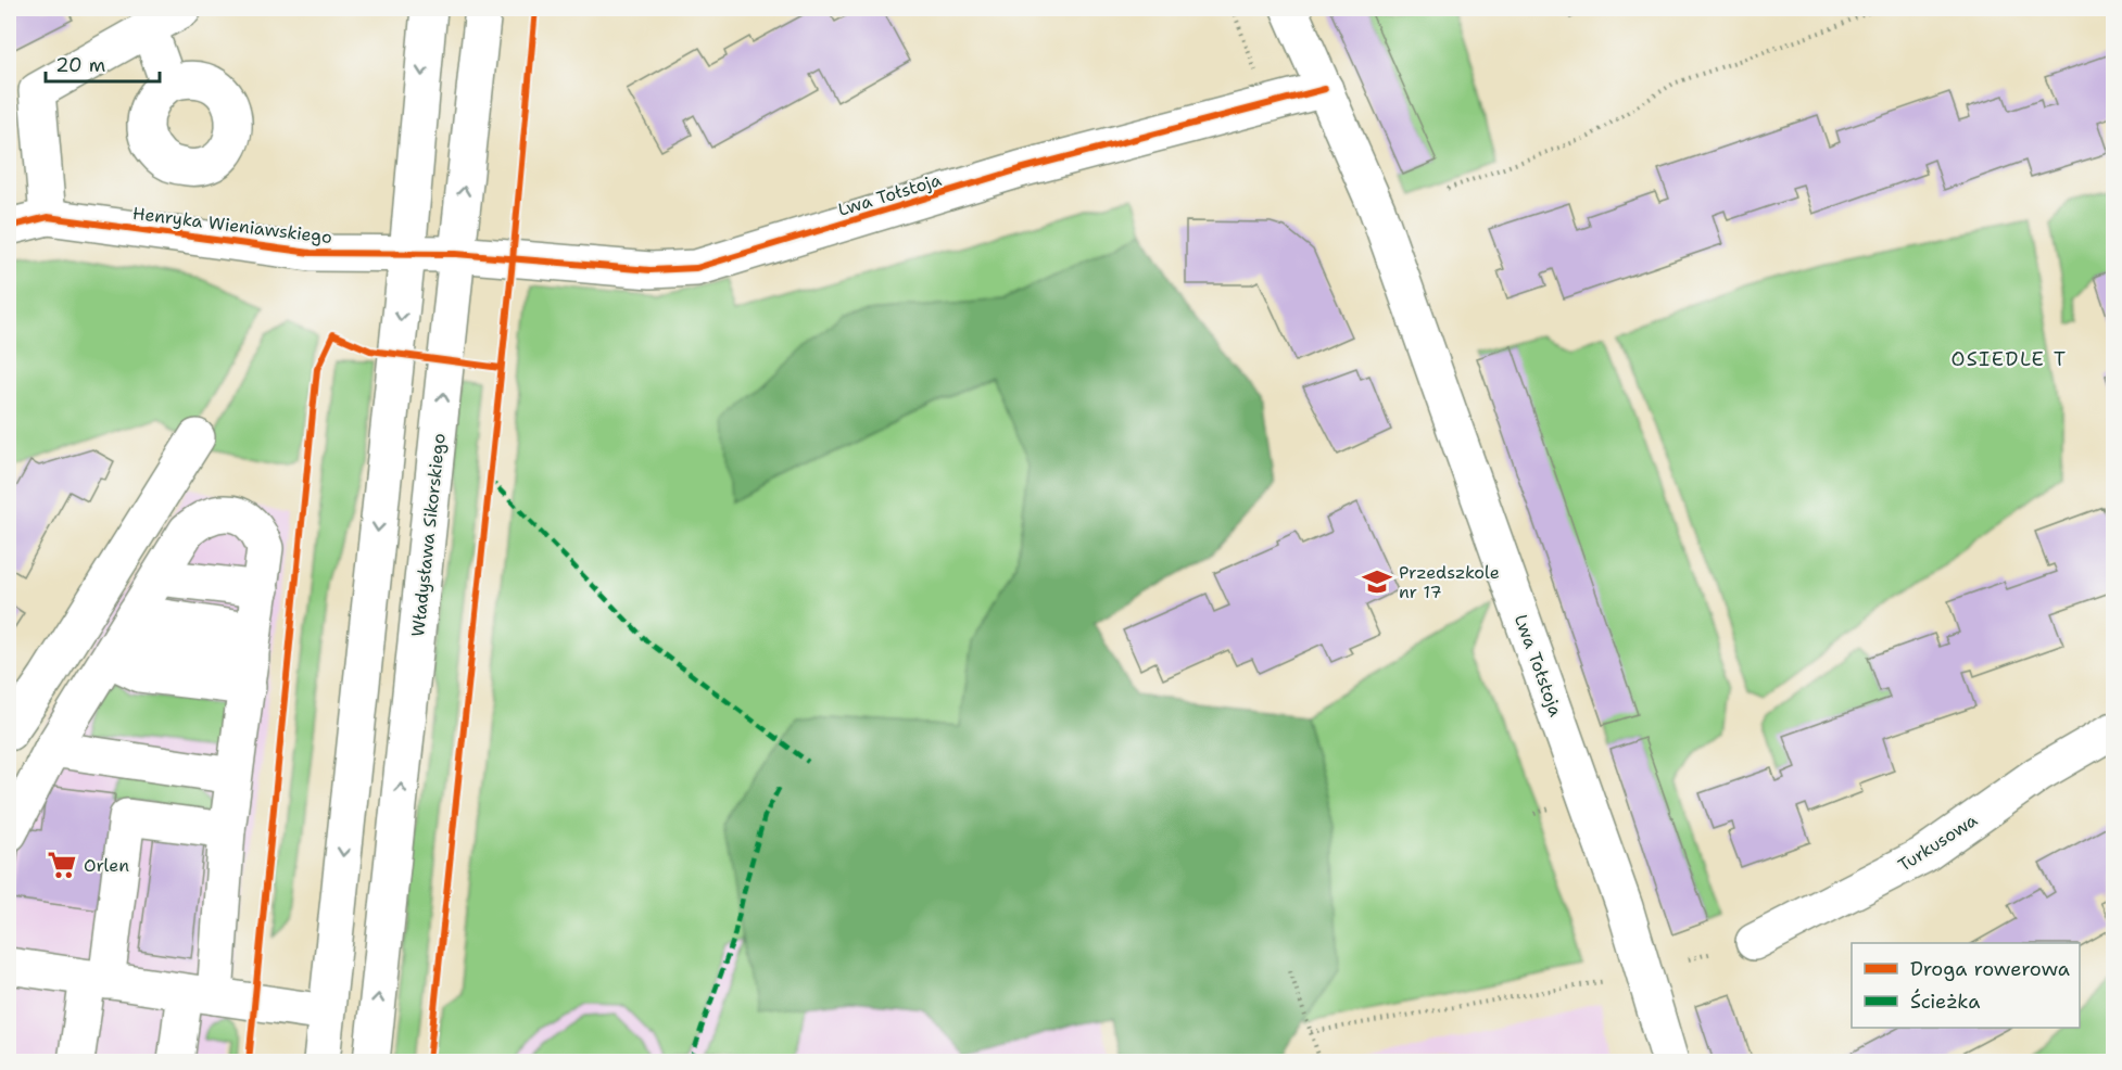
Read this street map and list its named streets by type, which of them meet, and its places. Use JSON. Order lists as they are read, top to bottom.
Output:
{
  "streets": {
    "street": [
      "Lwa Tołstoja",
      "Henryka Wieniawskiego",
      "Władysława Sikorskiego",
      "Turkusowa"
    ]
  },
  "crossings": [
    ["Lwa Tołstoja", "Henryka Wieniawskiego"],
    ["Lwa Tołstoja", "Władysława Sikorskiego"],
    ["Henryka Wieniawskiego", "Władysława Sikorskiego"]
  ],
  "districts": ["OSIEDLE T"],
  "places": {
    "school or university": ["Przedszkole nr 17"],
    "supermarket": ["Orlen"]
  },
  "legend": ["Droga rowerowa", "Ścieżka"],
  "scale_bar": "20 m"
}
